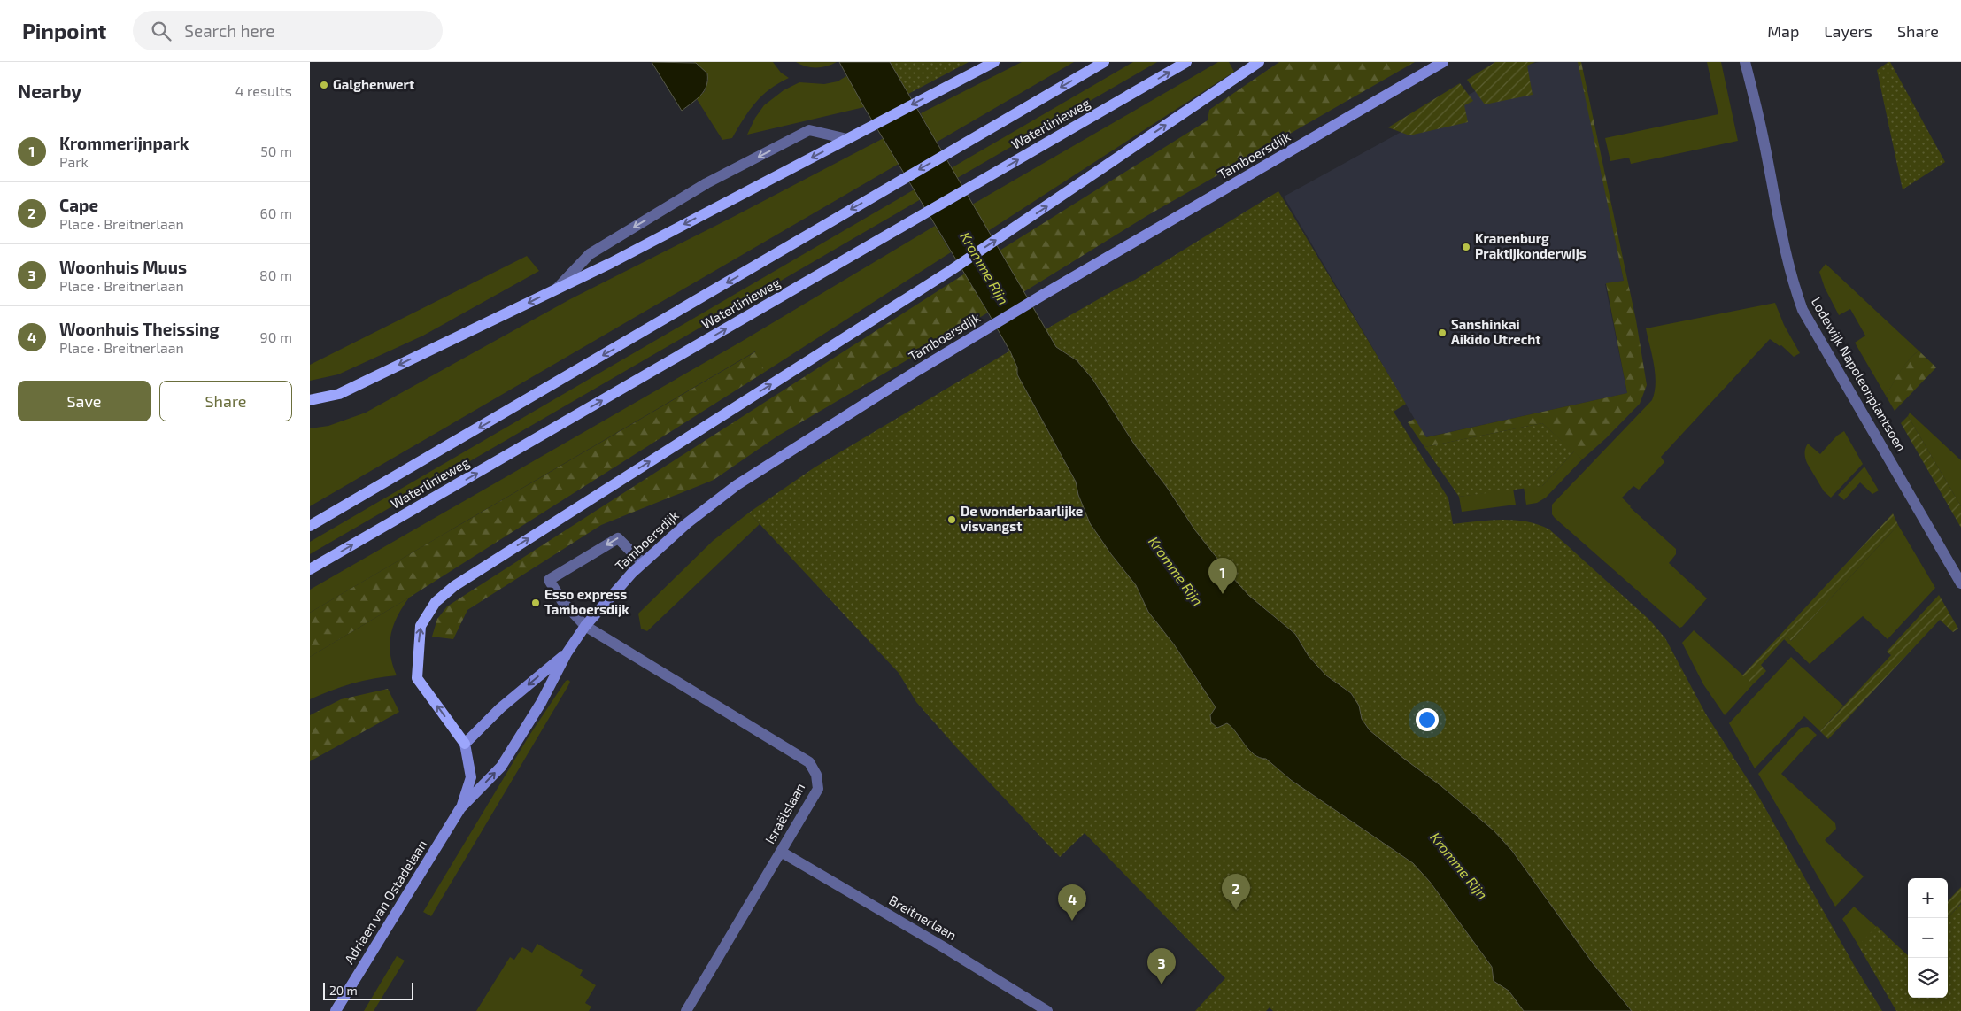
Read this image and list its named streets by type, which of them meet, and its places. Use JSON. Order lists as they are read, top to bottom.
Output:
{
  "streets": {
    "main road": ["Waterlinieweg"],
    "street": [
      "Tamboersdijk",
      "Lodewijk Napoleonplantsoen",
      "Israëlslaan",
      "Adriaen van Ostadelaan",
      "Breitnerlaan"
    ]
  },
  "crossings": [
    ["Tamboersdijk", "Israëlslaan"],
    ["Tamboersdijk", "Adriaen van Ostadelaan"],
    ["Israëlslaan", "Adriaen van Ostadelaan"],
    ["Israëlslaan", "Breitnerlaan"]
  ],
  "water": ["Kromme Rijn"],
  "places": [
    "Galghenwert",
    "Kranenburg Praktijkonderwijs",
    "Sanshinkai Aikido Utrecht",
    "De wonderbaarlijke visvangst",
    "Esso express Tamboersdijk"
  ],
  "scale_bar": "20 m",
  "page": {
    "header": "Pinpoint",
    "search": "Search here",
    "nav": ["Map", "Layers", "Share"],
    "heading": ["Nearby", "4 results"],
    "list": [
      {
        "mark": "1",
        "name": "Krommerijnpark",
        "note": "Park",
        "value": "50 m"
      },
      {
        "mark": "2",
        "name": "Cape",
        "note": "Place · Breitnerlaan",
        "value": "60 m"
      },
      {
        "mark": "3",
        "name": "Woonhuis Muus",
        "note": "Place · Breitnerlaan",
        "value": "80 m"
      },
      {
        "mark": "4",
        "name": "Woonhuis Theissing",
        "note": "Place · Breitnerlaan",
        "value": "90 m"
      }
    ],
    "buttons": ["Save", "Share"],
    "pins": [
      "1",
      "2",
      "4",
      "3"
    ],
    "map_buttons": ["+", "−"],
    "scale": "20 m"
  }
}
